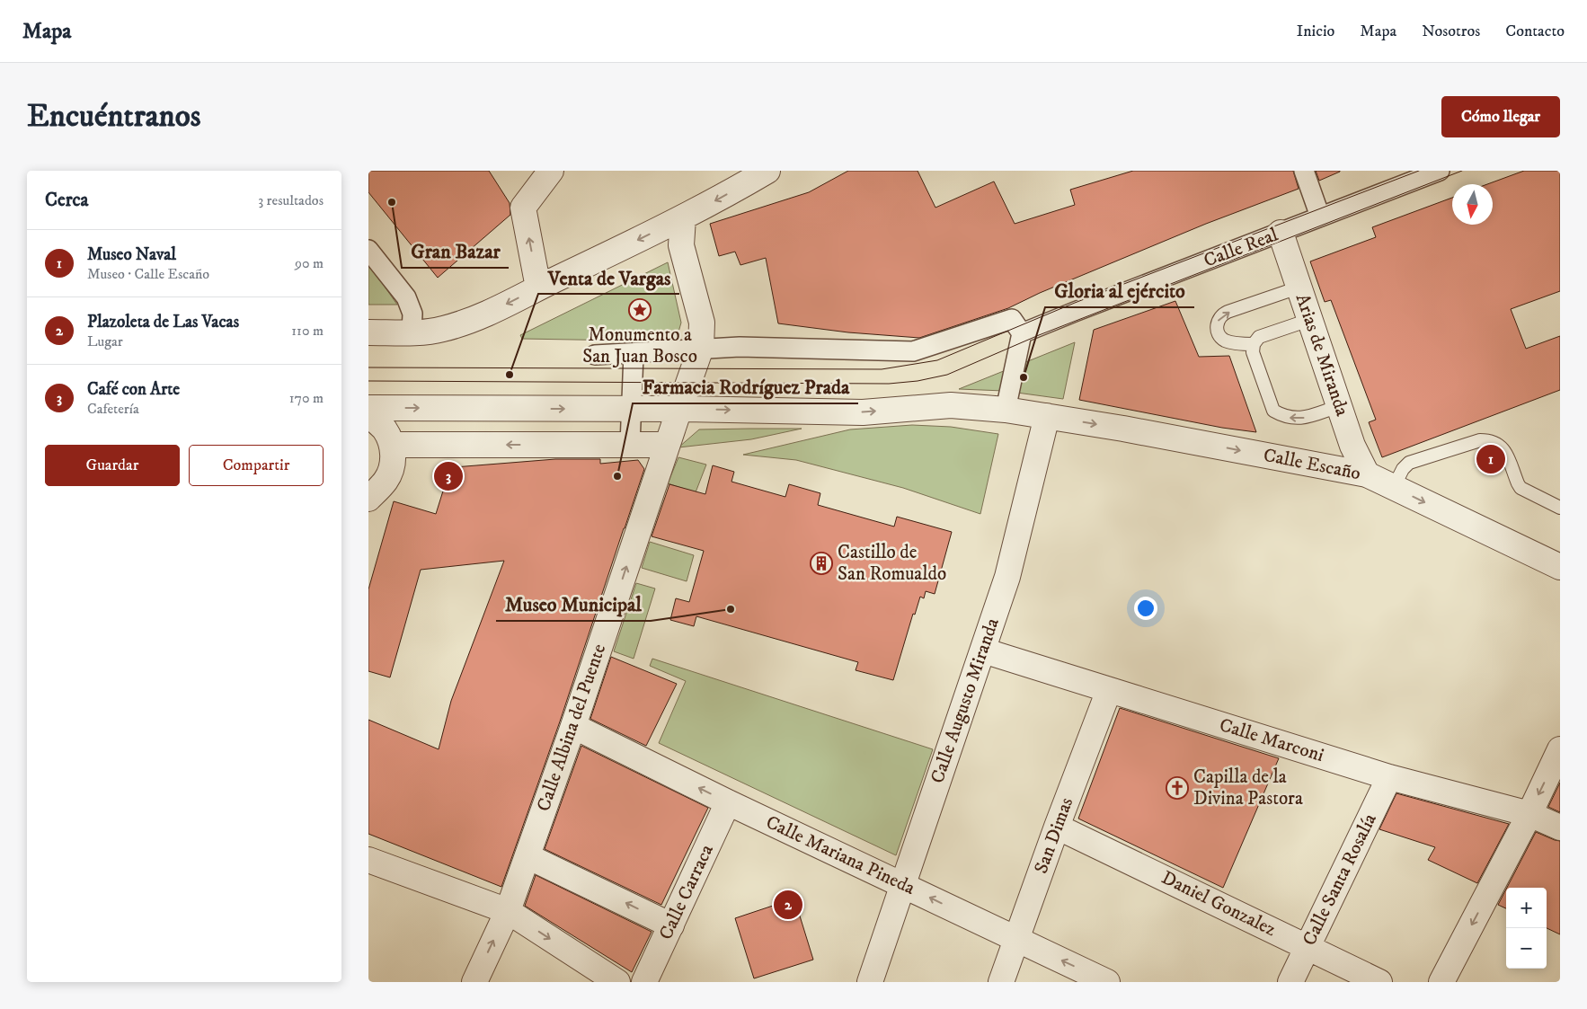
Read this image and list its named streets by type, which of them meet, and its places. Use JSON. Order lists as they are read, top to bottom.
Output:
{
  "streets": {
    "street": [
      "Calle Real",
      "Arias de Miranda",
      "Calle Escaño",
      "Calle Augusto Miranda",
      "Calle Albina del Puente",
      "Calle Marconi",
      "San Dimas",
      "Calle Mariana Pineda",
      "Calle Santa Rosalía",
      "Calle Carraca",
      "Daniel Gonzalez"
    ]
  },
  "crossings": [
    ["Calle Real", "Arias de Miranda"],
    ["Arias de Miranda", "Calle Escaño"],
    ["Calle Escaño", "Calle Augusto Miranda"],
    ["Calle Escaño", "Calle Albina del Puente"],
    ["Calle Augusto Miranda", "Calle Marconi"],
    ["Calle Augusto Miranda", "Calle Mariana Pineda"],
    ["Calle Albina del Puente", "Calle Mariana Pineda"],
    ["Calle Marconi", "San Dimas"],
    ["Calle Marconi", "Calle Santa Rosalía"],
    ["San Dimas", "Calle Mariana Pineda"],
    ["San Dimas", "Daniel Gonzalez"],
    ["Calle Mariana Pineda", "Calle Carraca"],
    ["Calle Santa Rosalía", "Daniel Gonzalez"]
  ],
  "one_way": ["Calle Albina del Puente"],
  "places": {
    "other": [
      "Gran Bazar",
      "Venta de Vargas",
      "Gloria al ejército",
      "Farmacia Rodríguez Prada",
      "Museo Municipal"
    ],
    "place": ["Monumento a San Juan Bosco"],
    "building": ["Castillo de San Romualdo"],
    "church": ["Capilla de la Divina Pastora"]
  },
  "north": "bottom",
  "page": {
    "header": "Mapa",
    "nav": [
      "Inicio",
      "Mapa",
      "Nosotros",
      "Contacto"
    ],
    "buttons": [
      "Cómo llegar",
      ["Guardar", "Compartir"]
    ],
    "title": "Encuéntranos",
    "heading": ["Cerca", "3 resultados"],
    "list": [
      {
        "mark": "1",
        "name": "Museo Naval",
        "note": "Museo · Calle Escaño",
        "value": "90 m"
      },
      {
        "mark": "2",
        "name": "Plazoleta de Las Vacas",
        "note": "Lugar",
        "value": "110 m"
      },
      {
        "mark": "3",
        "name": "Café con Arte",
        "note": "Cafetería",
        "value": "170 m"
      }
    ],
    "pins": ["1", "3", "2"],
    "map_buttons": ["+", "−"]
  }
}
